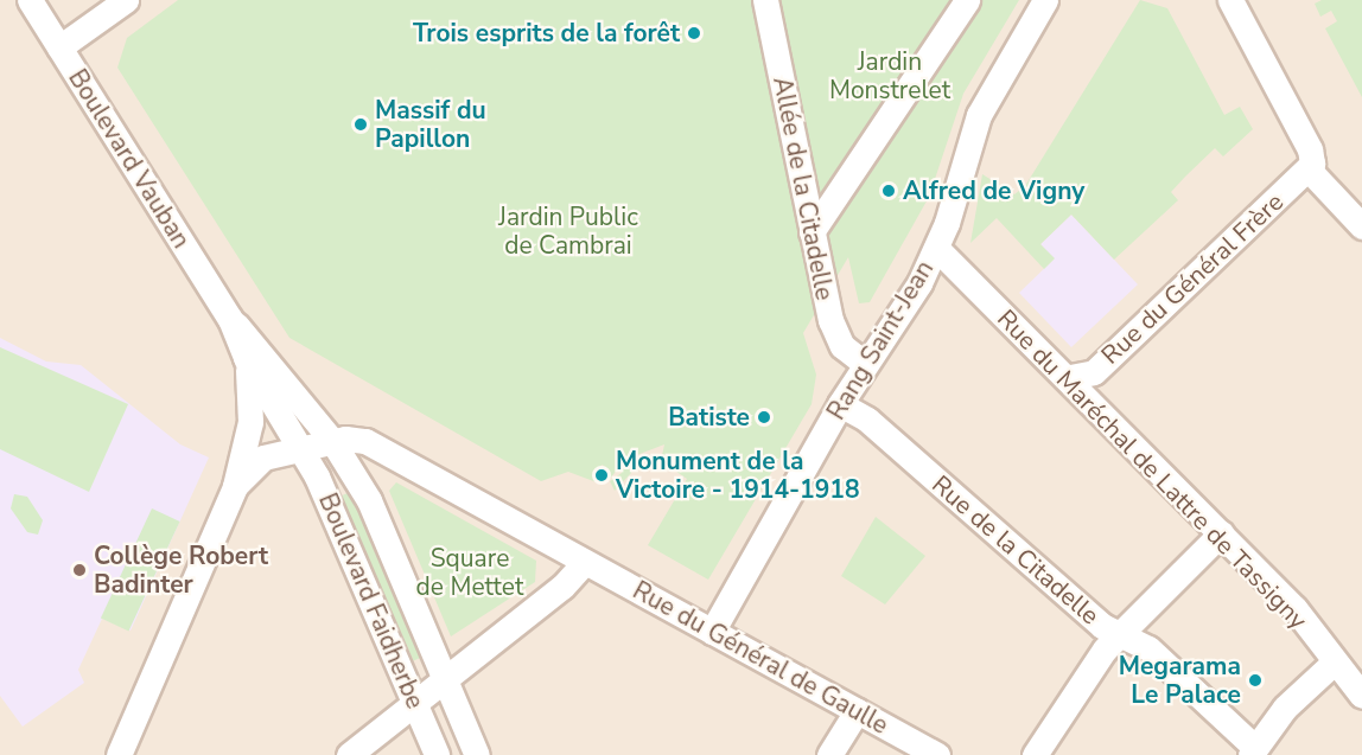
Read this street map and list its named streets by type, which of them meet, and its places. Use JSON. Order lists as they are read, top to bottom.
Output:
{
  "streets": {
    "street": [
      "Boulevard Vauban",
      "Allée de la Citadelle",
      "Rue du Général Frère",
      "Rang Saint-Jean",
      "Rue du Maréchal de Lattre de Tassigny",
      "Rue de la Citadelle",
      "Boulevard Faidherbe",
      "Rue du Général de Gaulle"
    ]
  },
  "crossings": [
    ["Boulevard Vauban", "Boulevard Faidherbe"],
    ["Boulevard Vauban", "Rue du Général de Gaulle"],
    ["Allée de la Citadelle", "Rang Saint-Jean"],
    ["Rue du Général Frère", "Rue du Maréchal de Lattre de Tassigny"],
    ["Rang Saint-Jean", "Rue du Maréchal de Lattre de Tassigny"],
    ["Rang Saint-Jean", "Rue de la Citadelle"],
    ["Rang Saint-Jean", "Rue du Général de Gaulle"],
    ["Boulevard Faidherbe", "Rue du Général de Gaulle"]
  ],
  "parks": ["Jardin Monstrelet", "Jardin Public de Cambrai", "Square de Mettet"],
  "places": [
    "Trois esprits de la forêt",
    "Massif du Papillon",
    "Alfred de Vigny",
    "Batiste",
    "Monument de la Victoire - 1914-1918",
    "Collège Robert Badinter",
    "Megarama Le Palace"
  ]
}
